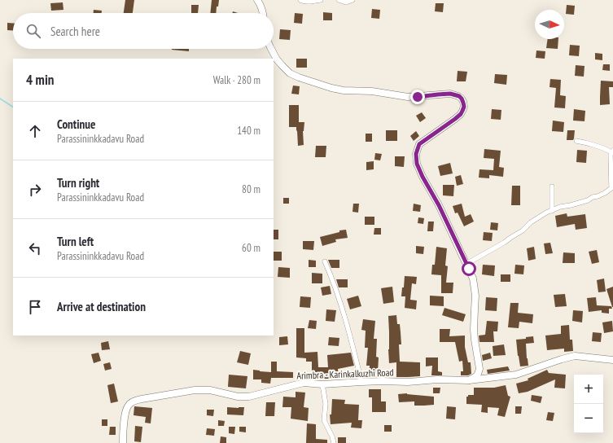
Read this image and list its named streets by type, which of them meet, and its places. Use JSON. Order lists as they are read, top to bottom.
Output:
{
  "streets": {
    "main road": ["Arimbra - Karinkalkuzhi Road"]
  },
  "north": "right",
  "page": {
    "search": "Search here",
    "heading": ["4 min", "Walk · 280 m"],
    "list": [
      ["Continue", "Parassininkkadavu Road", "140 m"],
      ["Turn right", "Parassininkkadavu Road", "80 m"],
      ["Turn left", "Parassininkkadavu Road", "60 m"],
      "Arrive at destination"
    ],
    "map_buttons": ["+", "−"]
  }
}
